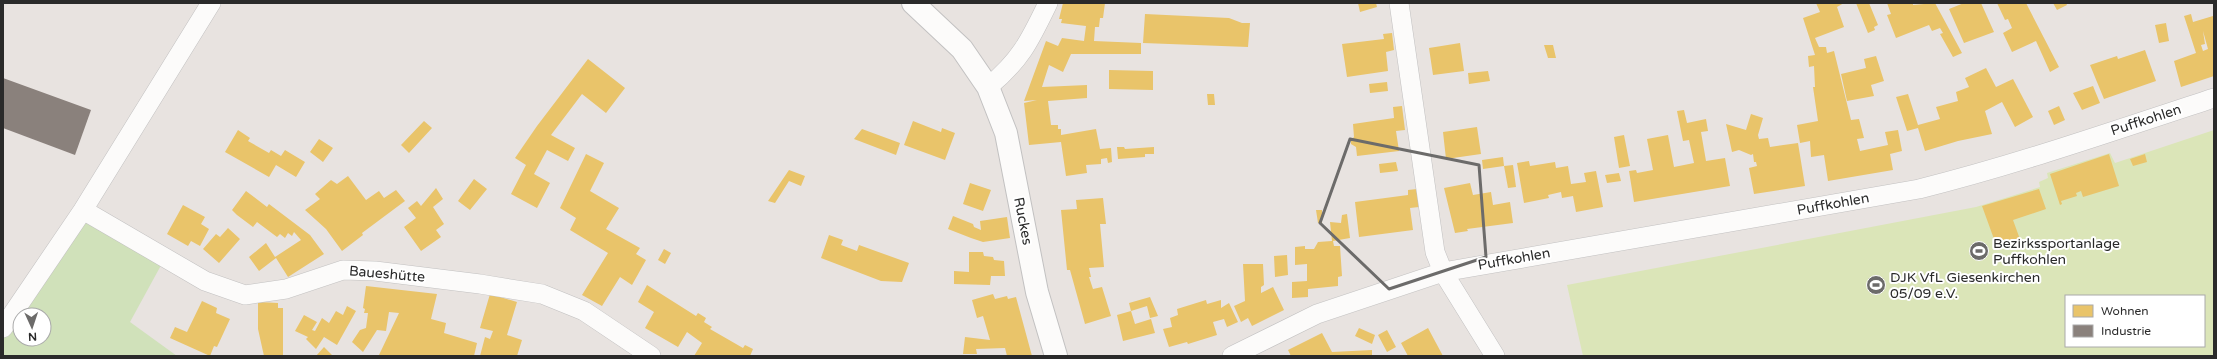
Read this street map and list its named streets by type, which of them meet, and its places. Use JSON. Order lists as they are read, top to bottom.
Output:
{
  "streets": {
    "main road": ["Ruckes"],
    "street": ["Puffkohlen", "Baueshütte"]
  },
  "places": {
    "sports": ["Bezirkssportanlage Puffkohlen", "DJK VfL Giesenkirchen 05/09 e.V."]
  },
  "legend": ["Wohnen", "Industrie"],
  "north": "bottom"
}
